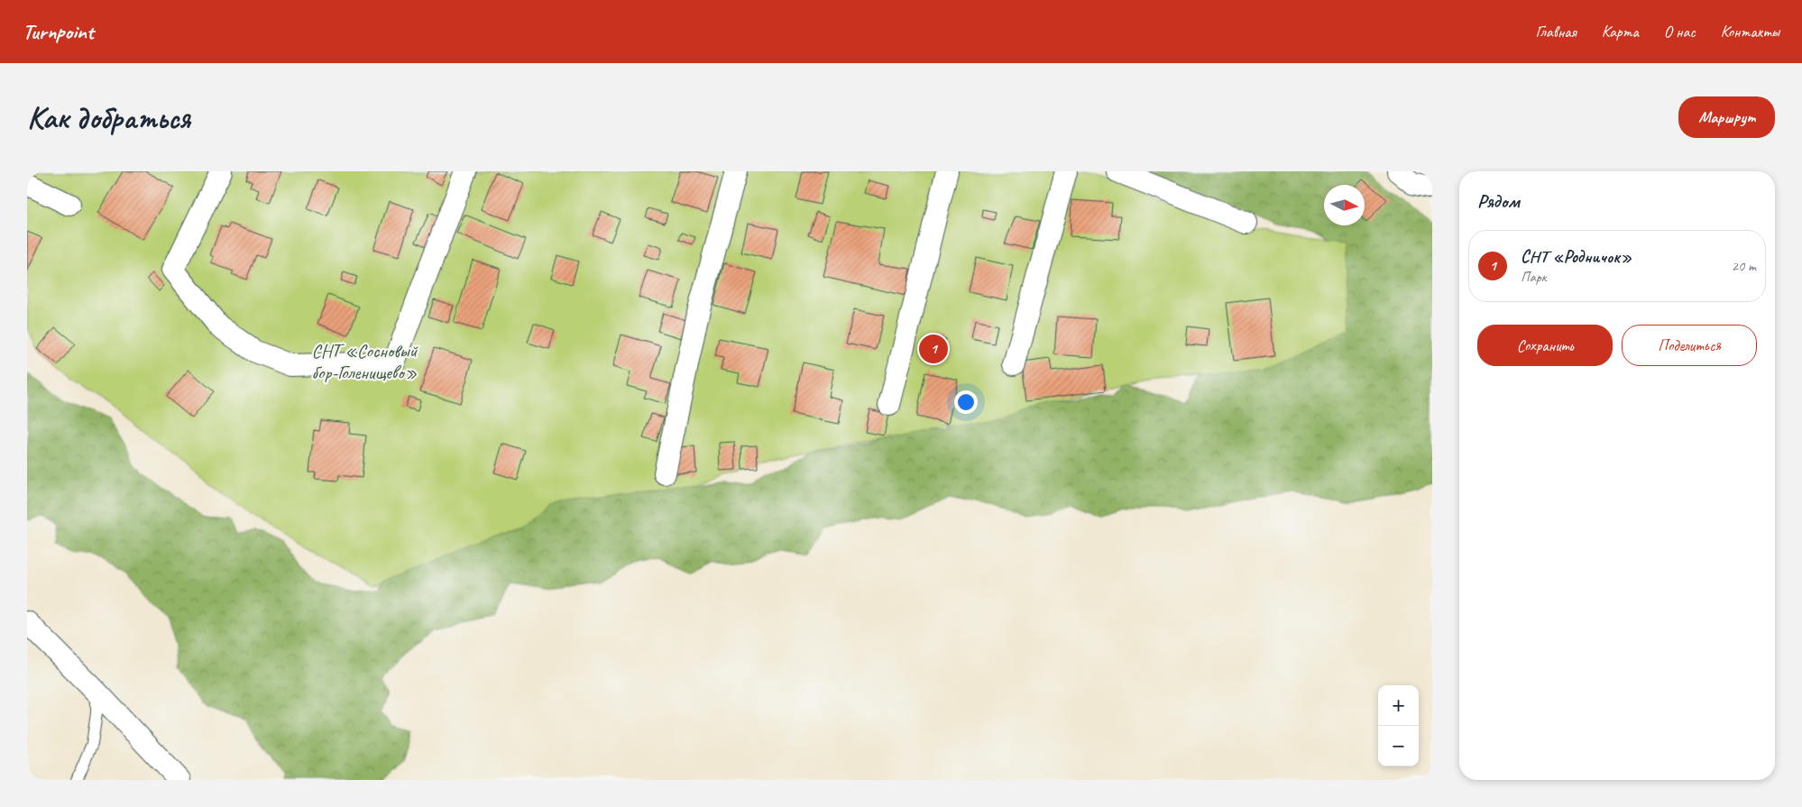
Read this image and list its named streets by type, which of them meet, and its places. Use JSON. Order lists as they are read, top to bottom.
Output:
{
  "parks": ["СНТ «Сосновый бор-Голенищево»"],
  "north": "right",
  "page": {
    "header": "Turnpoint",
    "nav": [
      "Главная",
      "Карта",
      "О нас",
      "Контакты"
    ],
    "buttons": [
      "Маршрут",
      ["Сохранить", "Поделиться"]
    ],
    "title": "Как добраться",
    "heading": "Рядом",
    "list": [
      {
        "mark": "1",
        "name": "СНТ «Родничок»",
        "note": "Парк",
        "value": "20 m"
      }
    ],
    "pins": "1",
    "map_buttons": ["+", "−"]
  }
}
